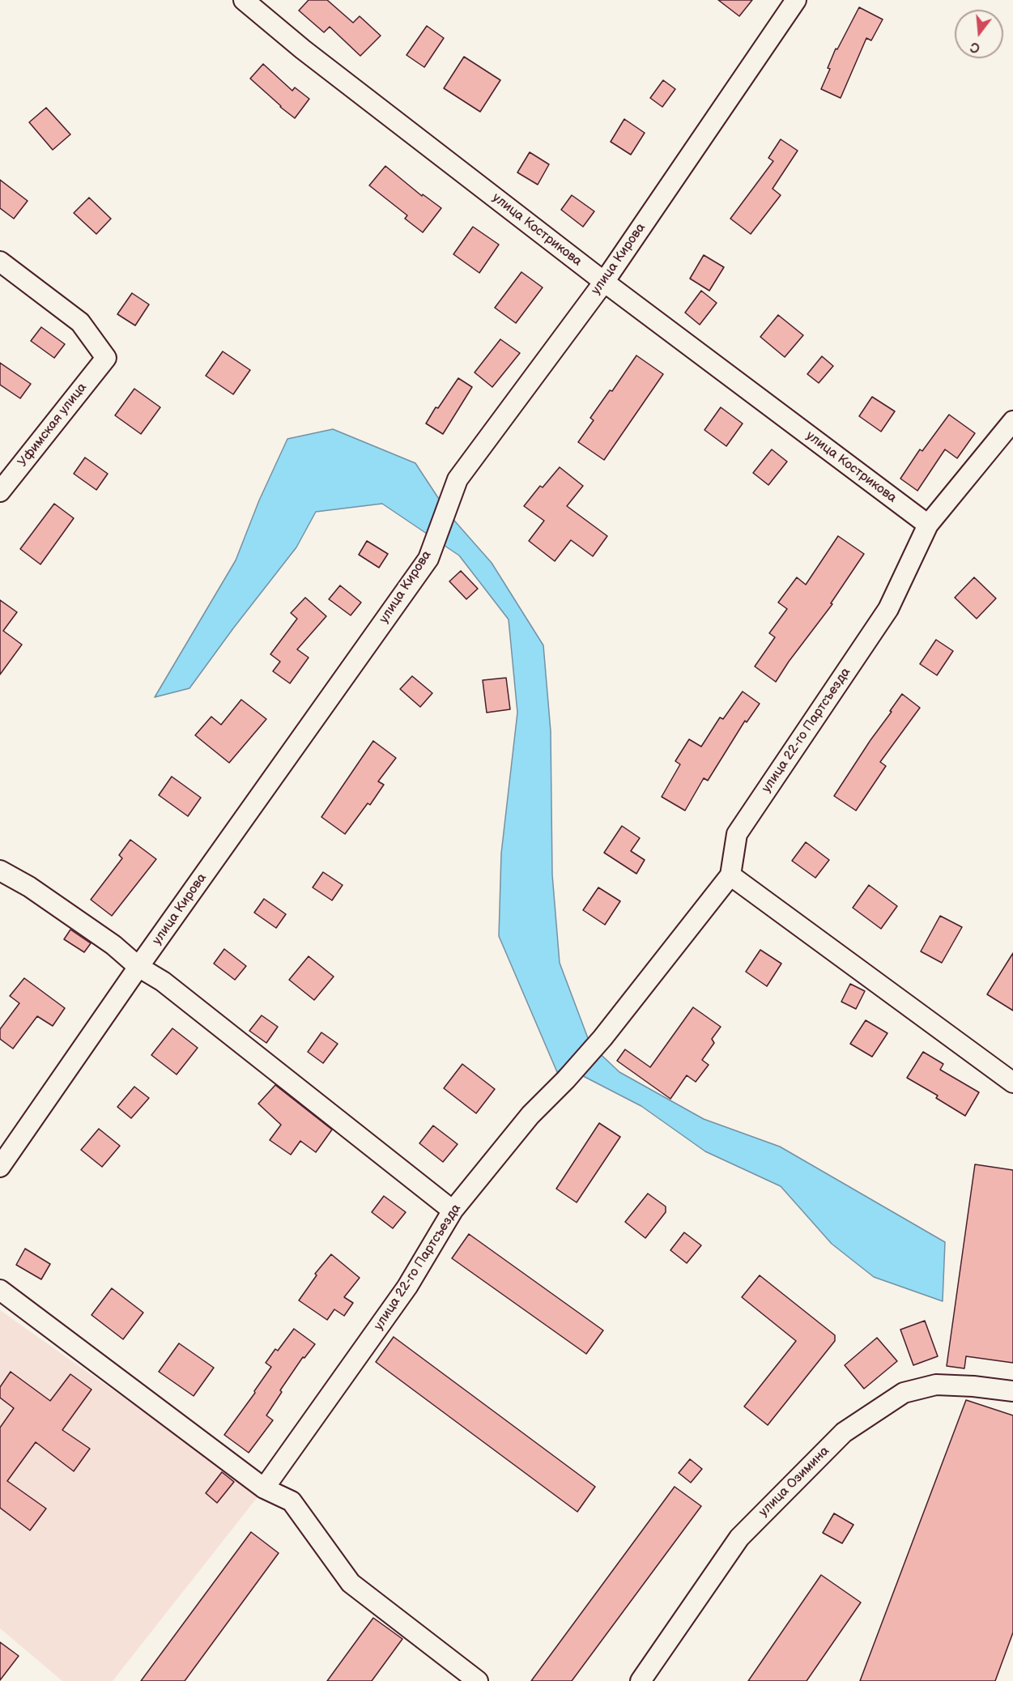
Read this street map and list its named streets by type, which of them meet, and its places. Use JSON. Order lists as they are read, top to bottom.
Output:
{
  "streets": {
    "street": [
      "улица Кострикова",
      "улица Кирова",
      "Уфимская улица",
      "улица 22-го Партсъезда",
      "улица Озимина"
    ]
  },
  "crossings": [
    ["улица Кострикова", "улица Кирова"],
    ["улица Кострикова", "улица 22-го Партсъезда"]
  ],
  "north": "bottom"
}
